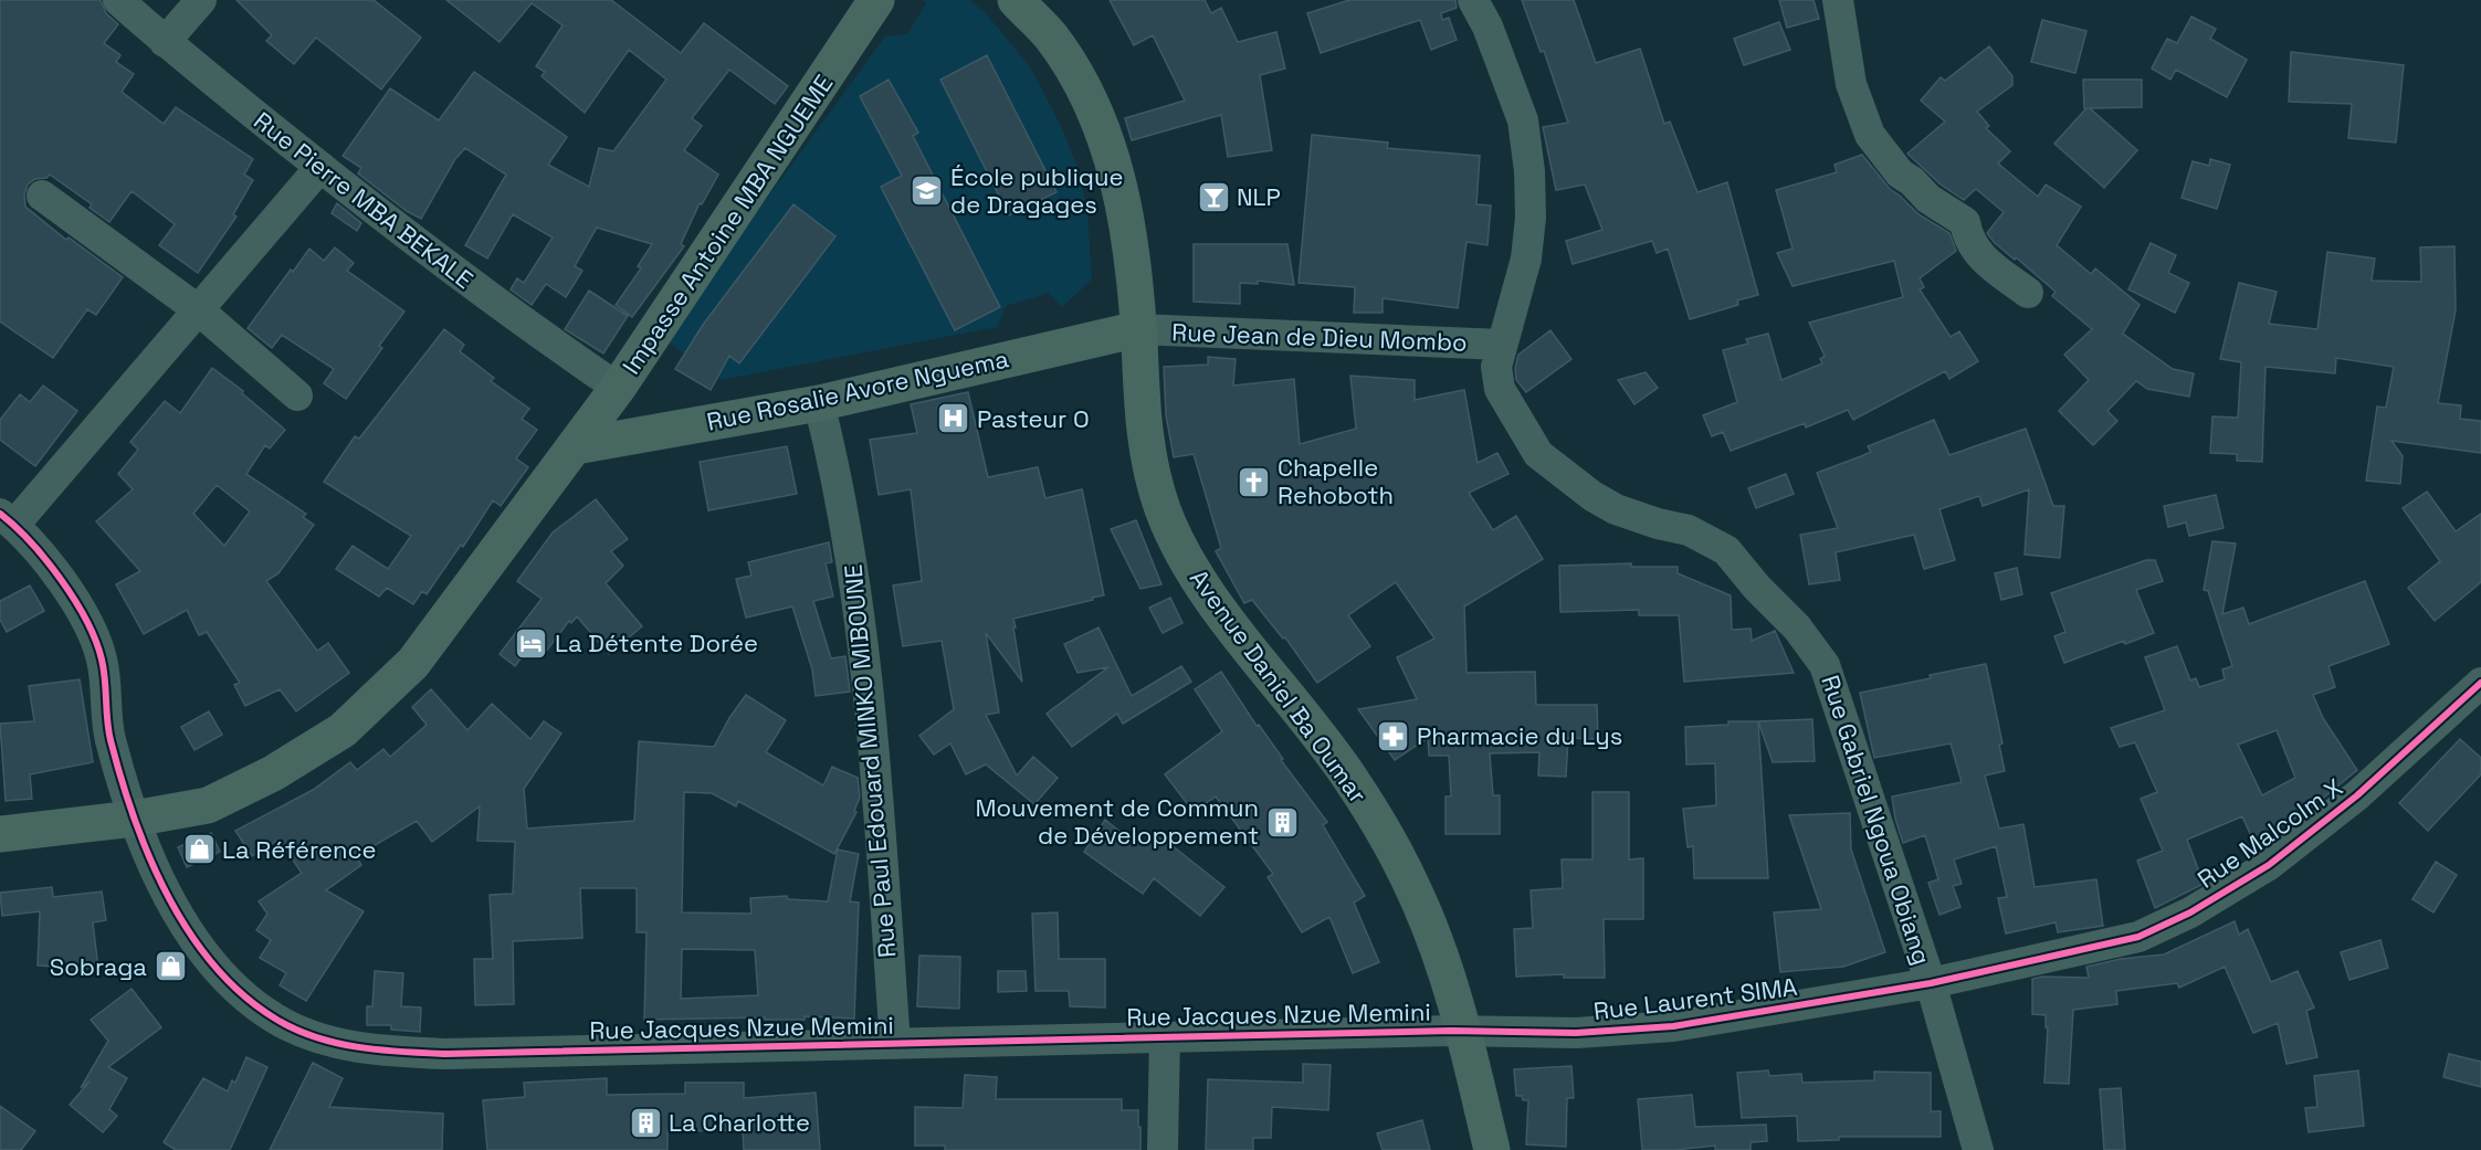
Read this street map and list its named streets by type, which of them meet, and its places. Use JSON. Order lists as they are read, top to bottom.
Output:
{
  "streets": {
    "main road": ["Impasse Antoine MBA NGUEME", "Rue Rosalie Avore Nguema", "Avenue Daniel Ba Oumar"],
    "street": [
      "Rue Pierre MBA BEKALE",
      "Rue Jean de Dieu Mombo",
      "Rue Paul Edouard MINKO MIBOUNE",
      "Rue Gabriel Ngoua Obiang",
      "Rue Malcolm X",
      "Rue Laurent SIMA",
      "Rue Jacques Nzue Memini"
    ]
  },
  "crossings": [
    ["Rue Pierre MBA BEKALE", "Impasse Antoine MBA NGUEME"],
    ["Impasse Antoine MBA NGUEME", "Rue Rosalie Avore Nguema"],
    ["Impasse Antoine MBA NGUEME", "Rue Jacques Nzue Memini"],
    ["Rue Jean de Dieu Mombo", "Rue Rosalie Avore Nguema"],
    ["Rue Jean de Dieu Mombo", "Avenue Daniel Ba Oumar"],
    ["Rue Jean de Dieu Mombo", "Rue Gabriel Ngoua Obiang"],
    ["Rue Rosalie Avore Nguema", "Avenue Daniel Ba Oumar"],
    ["Rue Rosalie Avore Nguema", "Rue Paul Edouard MINKO MIBOUNE"],
    ["Avenue Daniel Ba Oumar", "Rue Laurent SIMA"],
    ["Avenue Daniel Ba Oumar", "Rue Jacques Nzue Memini"],
    ["Rue Paul Edouard MINKO MIBOUNE", "Rue Jacques Nzue Memini"],
    ["Rue Gabriel Ngoua Obiang", "Rue Malcolm X"],
    ["Rue Gabriel Ngoua Obiang", "Rue Laurent SIMA"],
    ["Rue Malcolm X", "Rue Laurent SIMA"],
    ["Rue Laurent SIMA", "Rue Jacques Nzue Memini"]
  ],
  "places": {
    "school or university": ["École publique de Dragages"],
    "bar": ["NLP"],
    "hospital": ["Pasteur O"],
    "church": ["Chapelle Rehoboth"],
    "hotel": ["La Détente Dorée"],
    "pharmacy": ["Pharmacie du Lys"],
    "building": ["Mouvement de Commun de Développement", "La Charlotte"],
    "shop": ["La Référence", "Sobraga"]
  }
}
